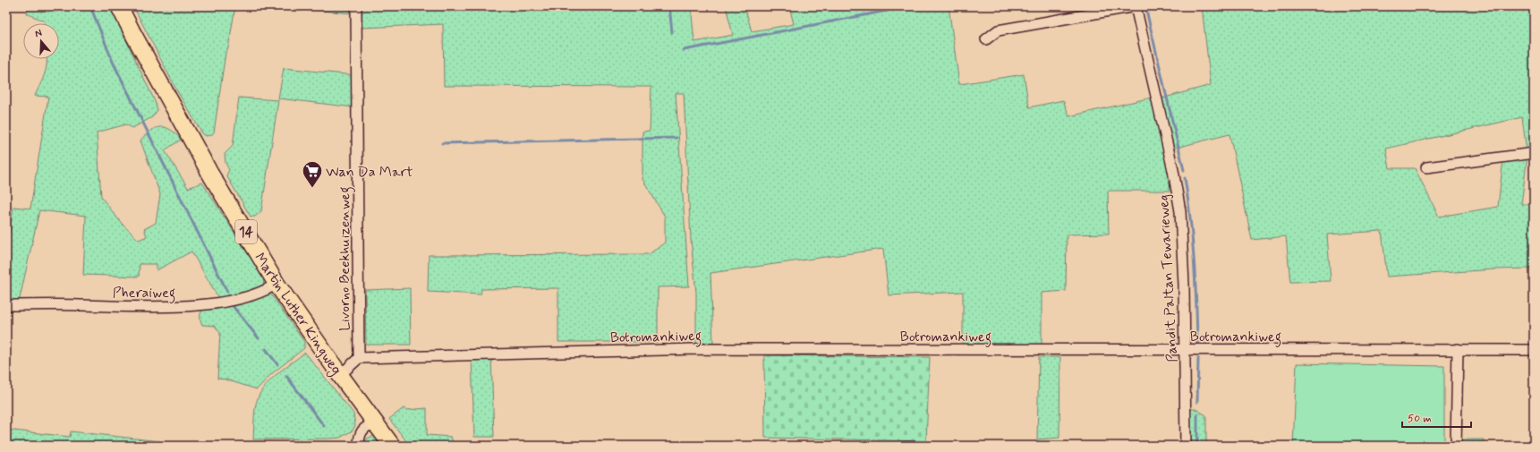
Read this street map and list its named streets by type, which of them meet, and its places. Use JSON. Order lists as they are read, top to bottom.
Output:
{
  "streets": {
    "main road": ["14", "Martin Luther Kingweg"],
    "street": [
      "Livorno Beekhuizenweg",
      "Pandit Paltan Tewarieweg",
      "Pheraiweg",
      "Botromankiweg"
    ]
  },
  "crossings": [
    ["Livorno Beekhuizenweg", "Botromankiweg"],
    ["Pandit Paltan Tewarieweg", "Botromankiweg"],
    ["Pheraiweg", "Martin Luther Kingweg"]
  ],
  "places": {
    "supermarket": ["Wan Da Mart"]
  },
  "scale_bar": "50 m",
  "north": "top"
}
